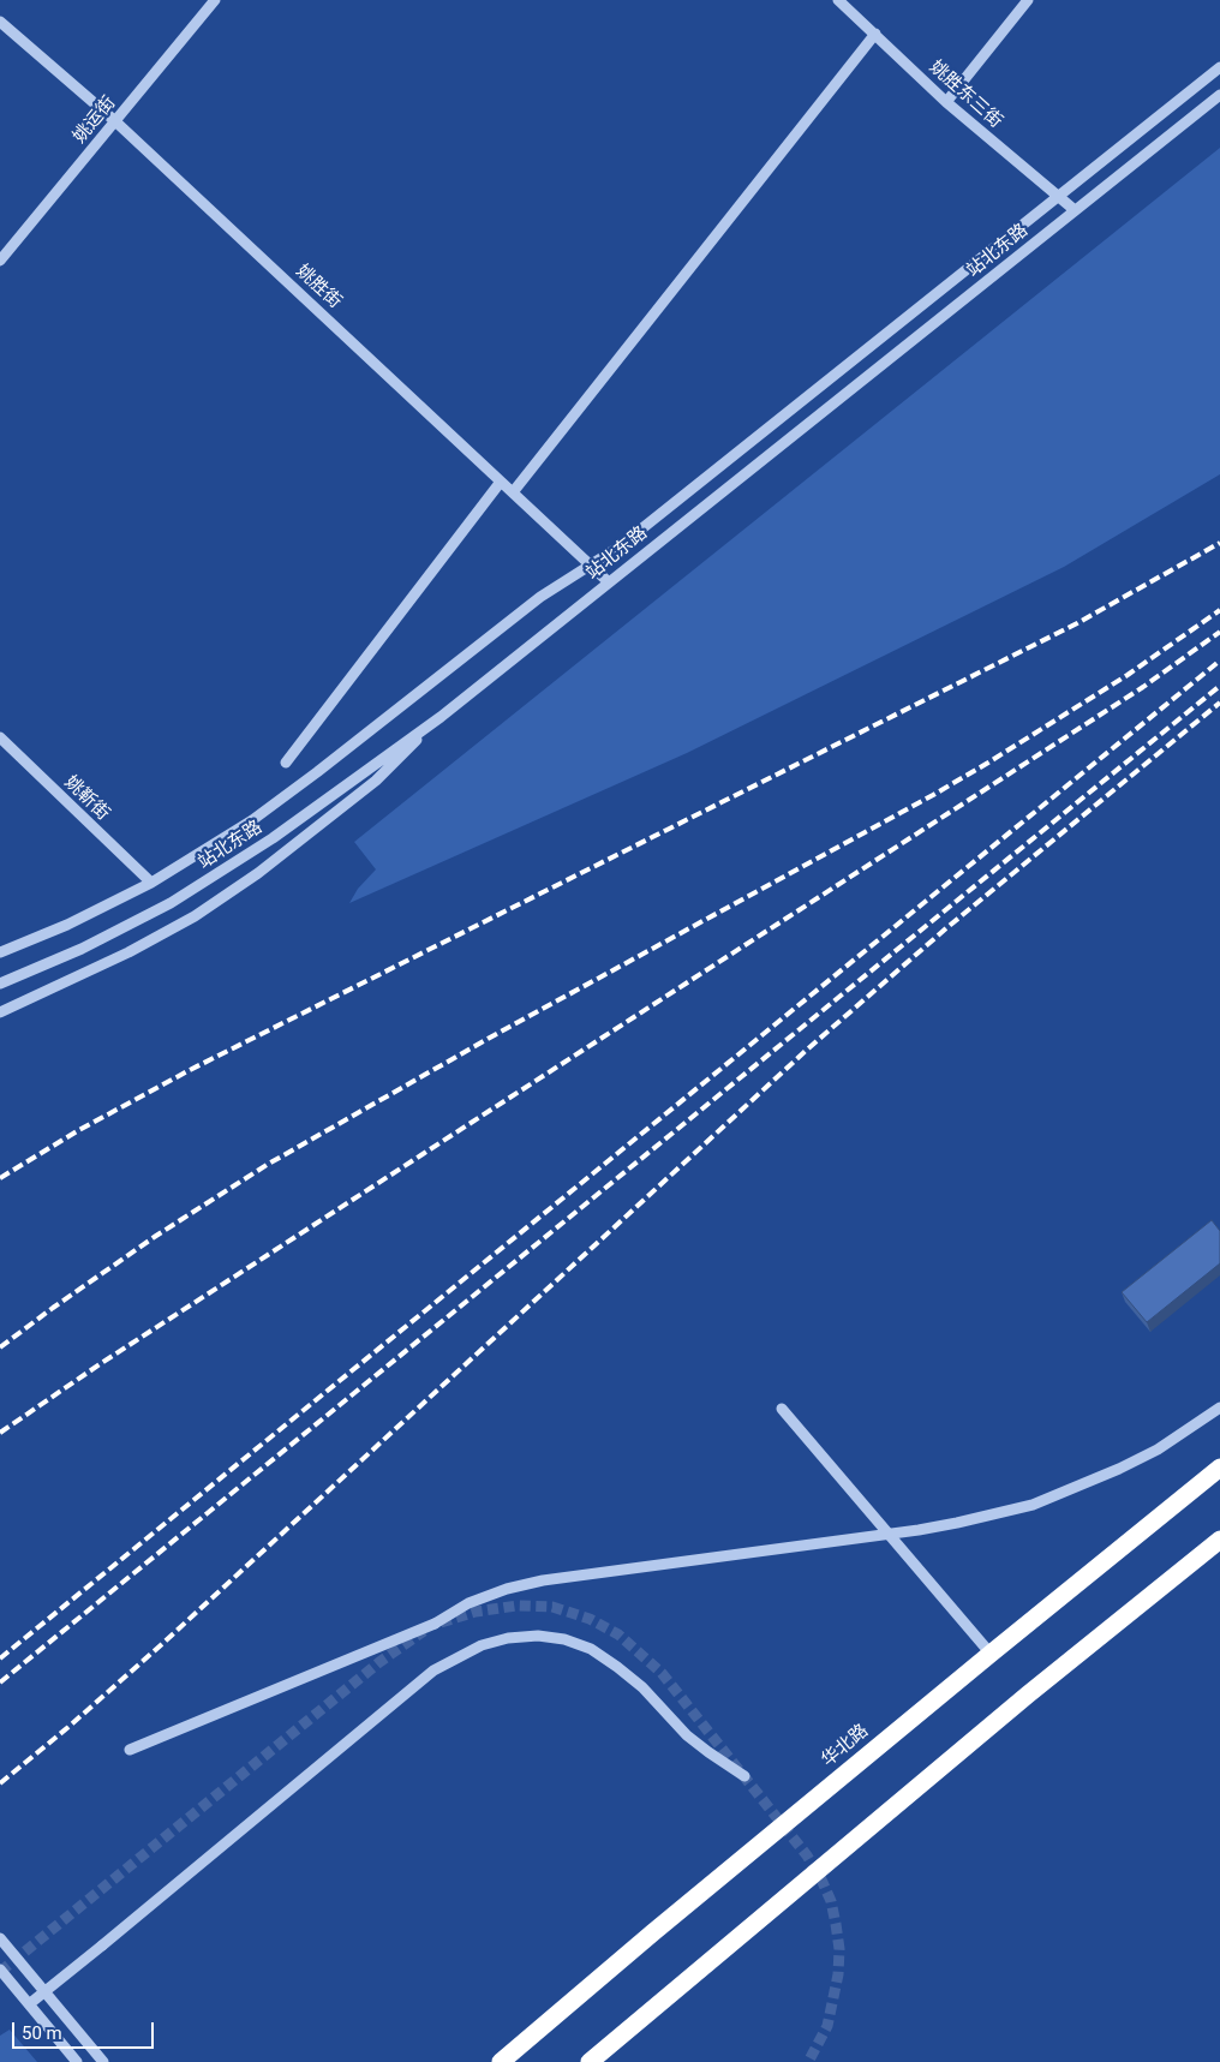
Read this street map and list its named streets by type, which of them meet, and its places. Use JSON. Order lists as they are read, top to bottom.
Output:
{
  "streets": {
    "highway": ["华北路"],
    "street": [
      "姚胜东三街",
      "姚运街",
      "站北东路",
      "姚胜街",
      "姚靳街"
    ]
  },
  "crossings": [
    ["姚胜东三街", "站北东路"],
    ["姚运街", "姚胜街"],
    ["站北东路", "姚胜街"],
    ["站北东路", "姚靳街"]
  ],
  "scale_bar": "50 m"
}
